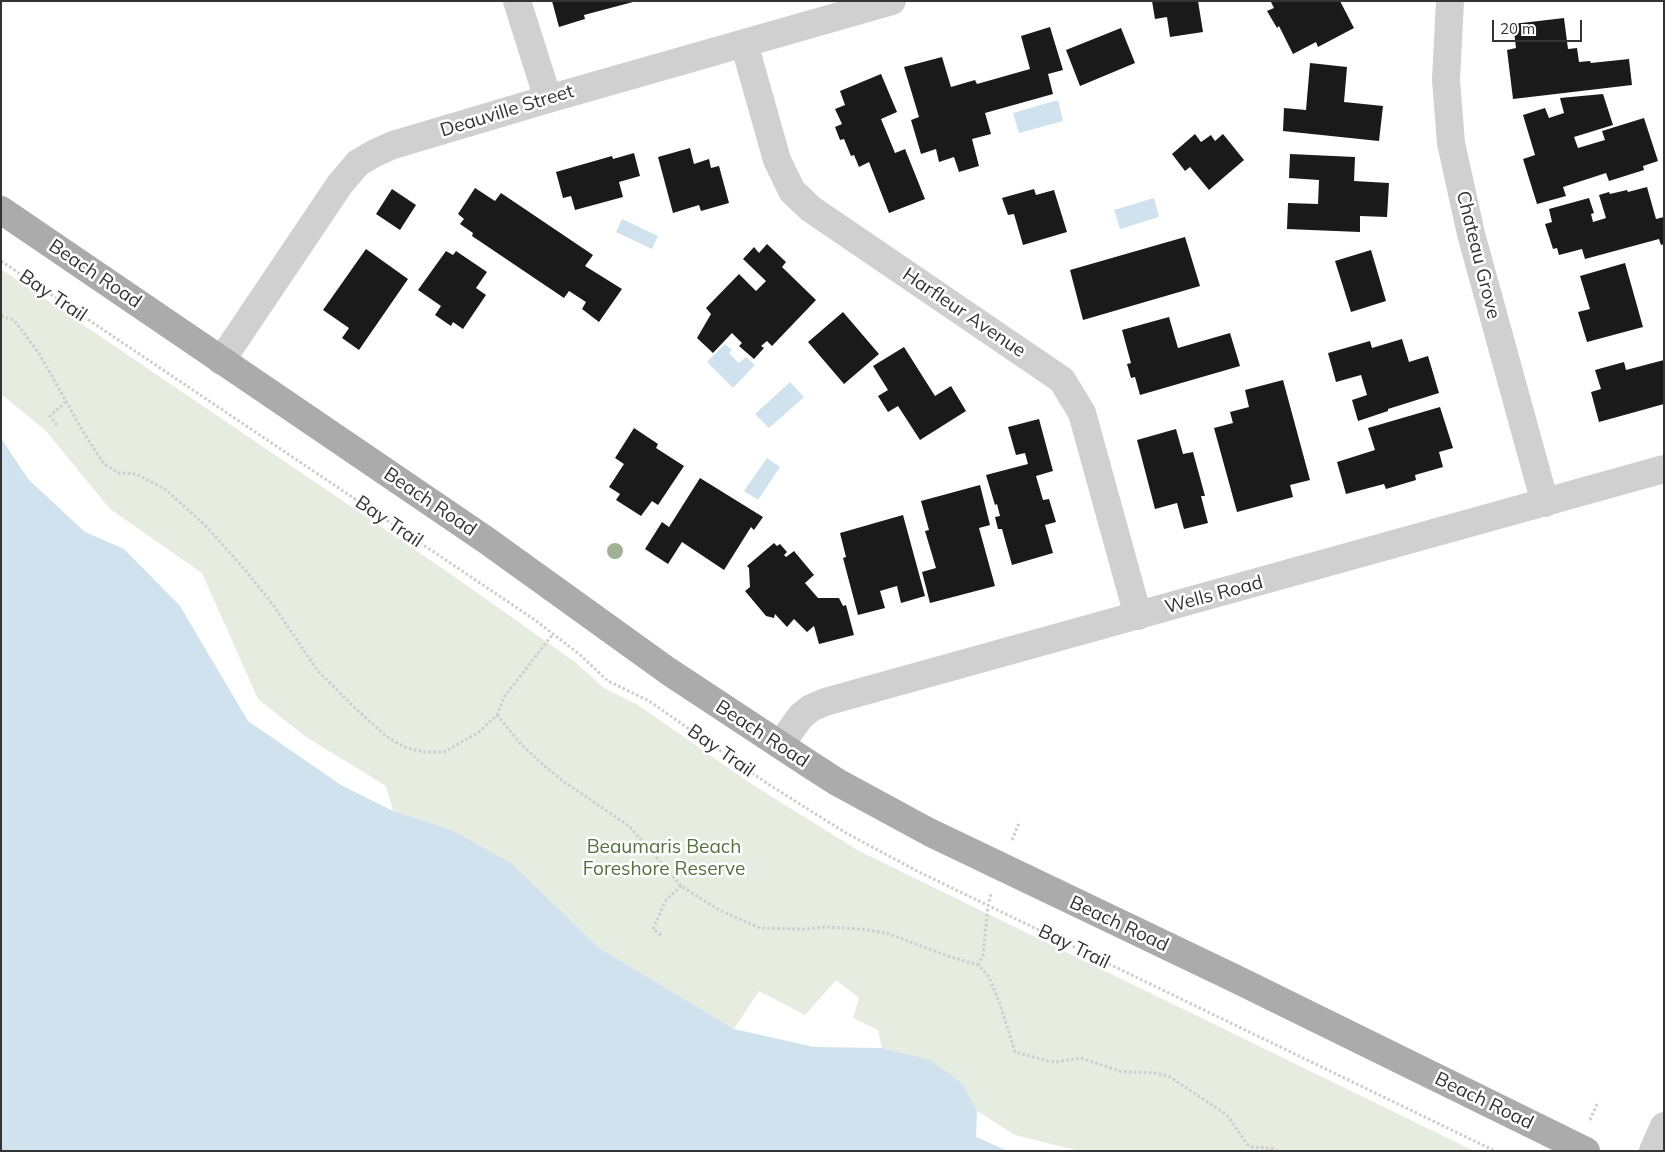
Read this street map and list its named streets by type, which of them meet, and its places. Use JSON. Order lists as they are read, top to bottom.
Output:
{
  "streets": {
    "main road": ["Beach Road"],
    "street": [
      "Deauville Street",
      "Chateau Grove",
      "Harfleur Avenue",
      "Wells Road"
    ],
    "path": ["Bay Trail"]
  },
  "crossings": [
    ["Deauville Street", "Beach Road"],
    ["Deauville Street", "Harfleur Avenue"],
    ["Chateau Grove", "Wells Road"],
    ["Beach Road", "Wells Road"],
    ["Harfleur Avenue", "Wells Road"]
  ],
  "parks": ["Beaumaris Beach Foreshore Reserve"],
  "scale_bar": "20 m"
}
